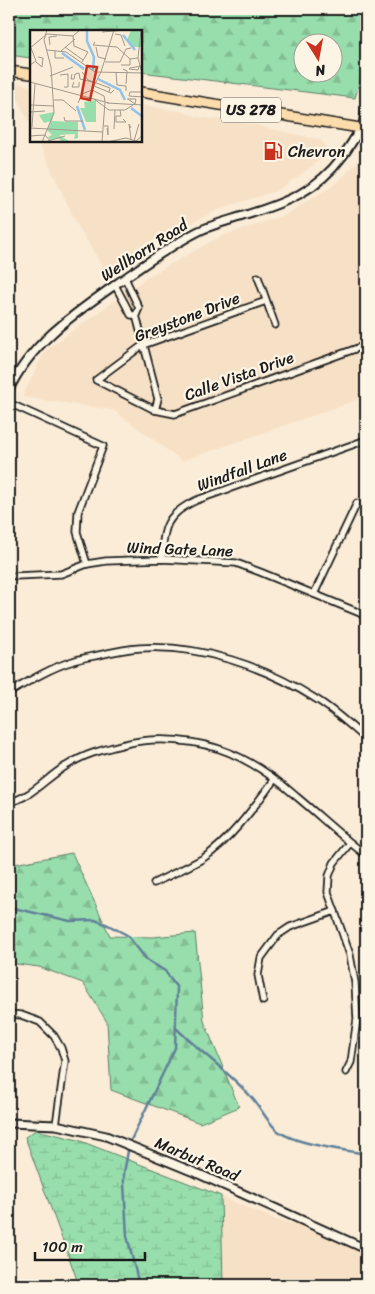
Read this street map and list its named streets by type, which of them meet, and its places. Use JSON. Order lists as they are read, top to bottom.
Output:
{
  "streets": {
    "main road": ["US 278"],
    "street": [
      "Wellborn Road",
      "Greystone Drive",
      "Calle Vista Drive",
      "Windfall Lane",
      "Wind Gate Lane",
      "Marbut Road"
    ]
  },
  "crossings": [
    ["US 278", "Wellborn Road"],
    ["Greystone Drive", "Calle Vista Drive"],
    ["Windfall Lane", "Wind Gate Lane"]
  ],
  "places": {
    "fuel station": ["Chevron"]
  },
  "scale_bar": "100 m",
  "north": "bottom"
}
